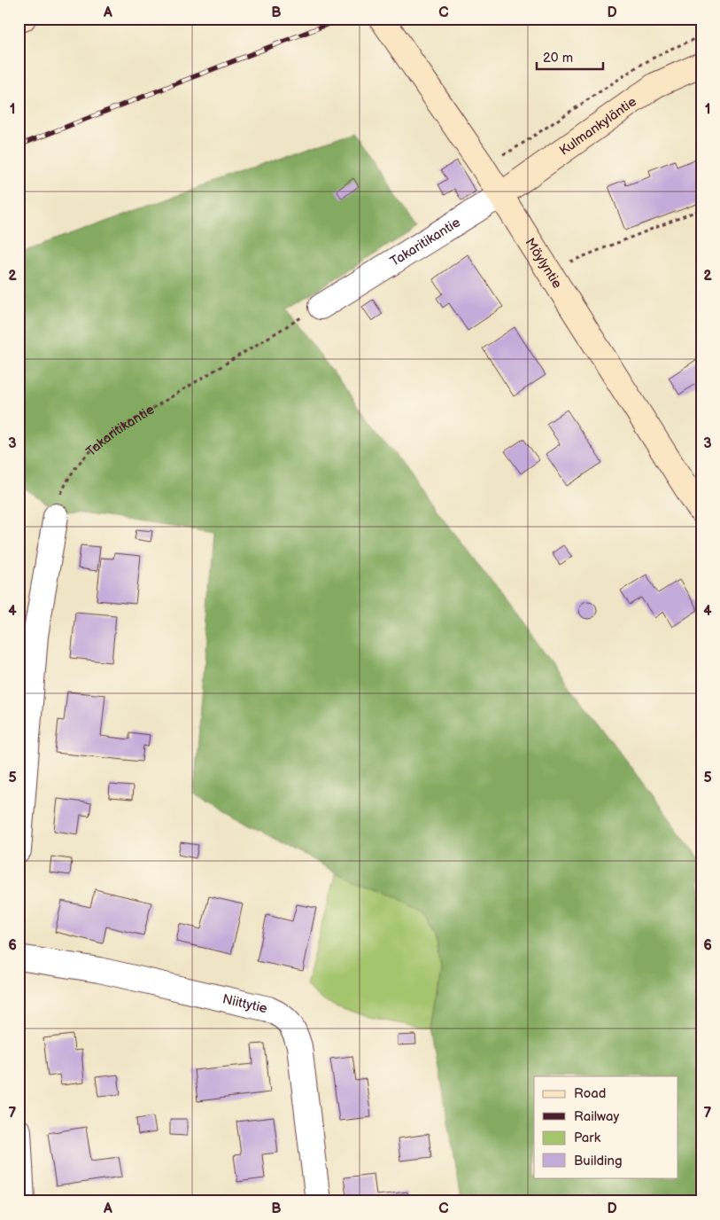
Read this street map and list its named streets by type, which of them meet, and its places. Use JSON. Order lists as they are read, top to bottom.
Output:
{
  "streets": {
    "street": [
      "Kulmankyläntie",
      "Takaritikantie",
      "Möylyntie",
      "Niittytie"
    ]
  },
  "crossings": [
    ["Kulmankyläntie", "Takaritikantie"],
    ["Kulmankyläntie", "Möylyntie"],
    ["Takaritikantie", "Möylyntie"]
  ],
  "legend": [
    "Road",
    "Railway",
    "Park",
    "Building"
  ],
  "scale_bar": "20 m",
  "grid": {
    "columns": [
      "A",
      "B",
      "C",
      "D"
    ],
    "rows": [
      "1",
      "2",
      "3",
      "4",
      "5",
      "6",
      "7"
    ]
  }
}
